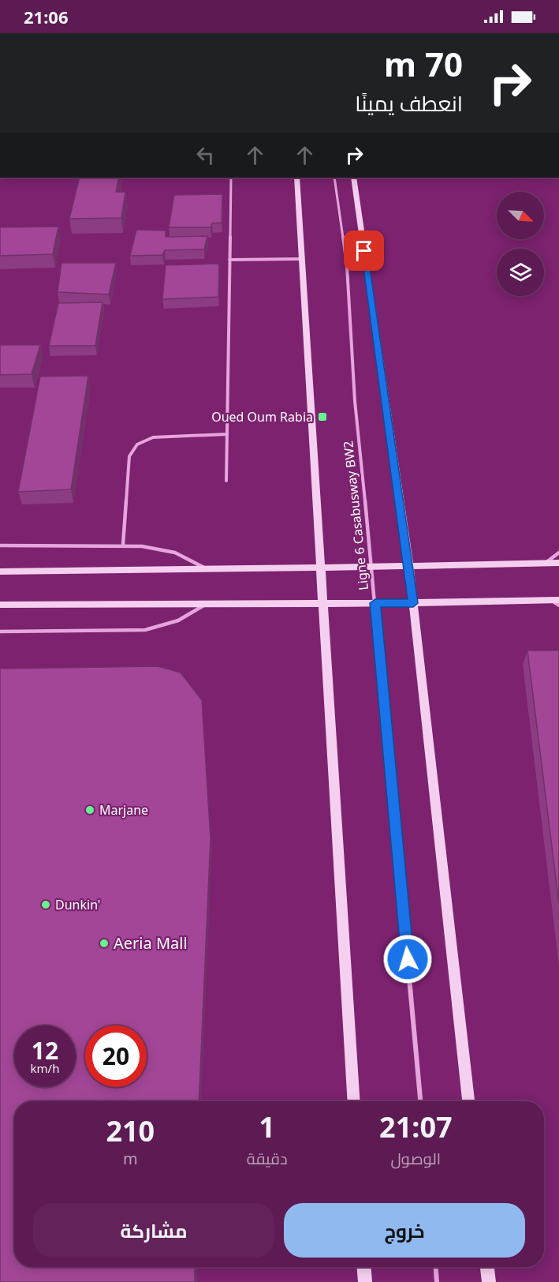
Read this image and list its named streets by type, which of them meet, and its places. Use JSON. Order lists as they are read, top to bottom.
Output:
{
  "streets": {
    "lane": ["Ligne 6 Casabusway BW2"]
  },
  "places": {
    "transit": ["Oued Oum Rabia"],
    "other": ["Marjane", "Dunkin'", "Aeria Mall"]
  },
  "north": "bottom right",
  "page": {
    "status": "21:06",
    "turn": ["70 m", "انعطف يمينًا"],
    "speed": "12 km/h",
    "limit": "20",
    "eta": [
      "21:07",
      "الوصول",
      "1",
      "دقيقة",
      "210",
      "m"
    ],
    "buttons": ["خروج", "مشاركة"]
  }
}
